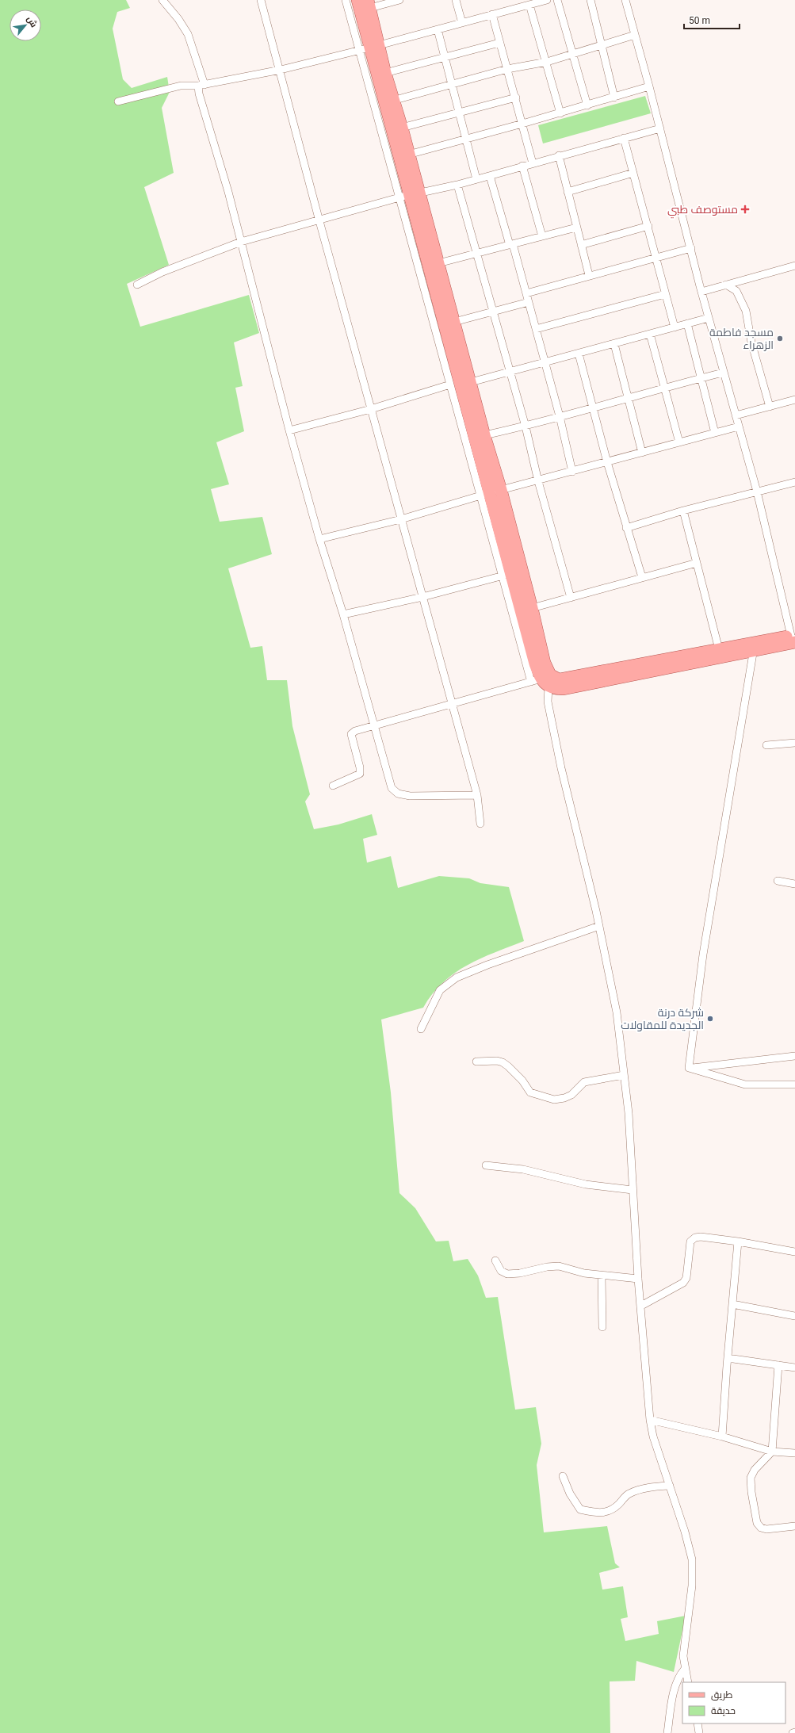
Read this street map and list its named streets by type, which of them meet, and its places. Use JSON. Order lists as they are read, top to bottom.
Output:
{
  "places": {
    "health": ["مستوصف طبي"],
    "other": ["مسجد فاطمة الزهراء", "شركة درنة الجديدة للمقاولات"]
  },
  "legend": ["طريق", "حديقة"],
  "scale_bar": "50 m",
  "north": "top right"
}
